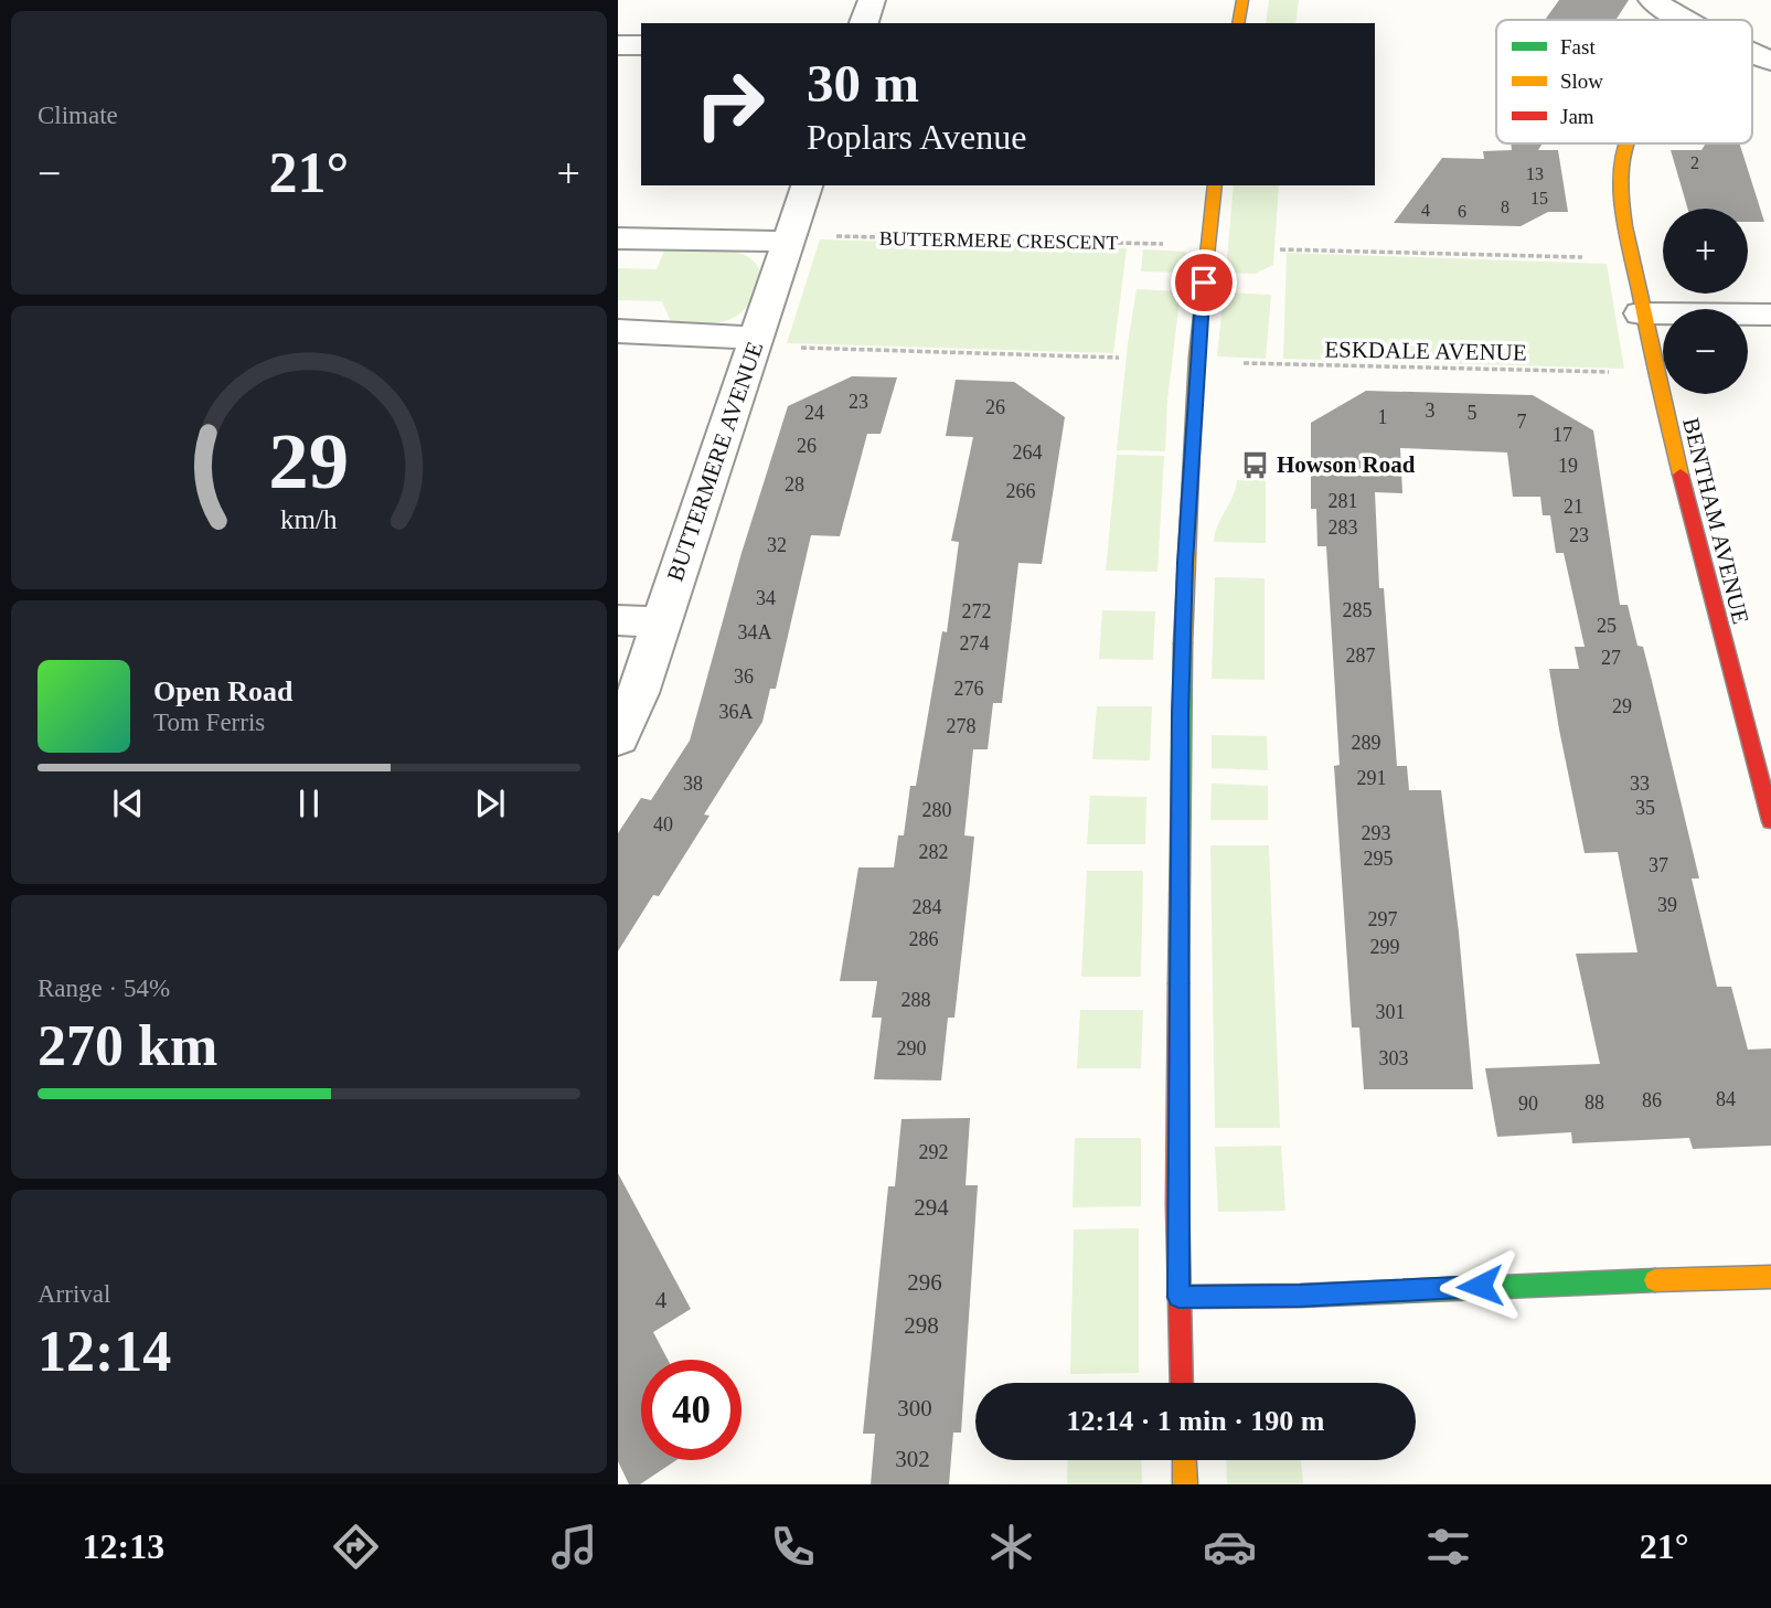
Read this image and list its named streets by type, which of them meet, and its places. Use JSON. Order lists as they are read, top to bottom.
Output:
{
  "streets": {
    "street": ["BUTTERMERE AVENUE", "BENTHAM AVENUE"],
    "path": ["BUTTERMERE CRESCENT", "ESKDALE AVENUE"]
  },
  "crossings": [
    ["BUTTERMERE CRESCENT", "BUTTERMERE AVENUE"],
    ["ESKDALE AVENUE", "BENTHAM AVENUE"]
  ],
  "places": {
    "bus stop": ["Howson Road"]
  },
  "house_numbers": [
    "2",
    "13",
    "15",
    "8",
    "4",
    "6",
    "23",
    "26",
    "3",
    "24",
    "5",
    "1",
    "7",
    "17",
    "26",
    "264",
    "19",
    "28",
    "266",
    "281",
    "21",
    "283",
    "23",
    "32",
    "34",
    "285",
    "272",
    "25",
    "34A",
    "274",
    "287",
    "27",
    "36",
    "276",
    "29",
    "36A",
    "278",
    "289",
    "291",
    "38",
    "33",
    "35",
    "280",
    "40",
    "293",
    "282",
    "295",
    "37",
    "39",
    "284",
    "297",
    "286",
    "299",
    "288",
    "301",
    "290",
    "303",
    "84",
    "86",
    "88",
    "90",
    "292",
    "294",
    "296",
    "4",
    "298",
    "300",
    "302"
  ],
  "legend": ["Fast", "Slow", "Jam"],
  "page": {
    "tile": [
      "Climate",
      ["Range · 54%", "270 km"],
      ["Arrival", "12:14"]
    ],
    "turn": ["30 m", "Poplars Avenue"],
    "heat": ["−", "21°", "+"],
    "map_buttons": ["+", "−"],
    "song": ["Open Road", "Tom Ferris"],
    "limit": "40",
    "trip": "12:14 · 1 min · 190 m",
    "tabs": ["12:13", "21°"],
    "gauge": ["29", "km/h"]
  }
}
